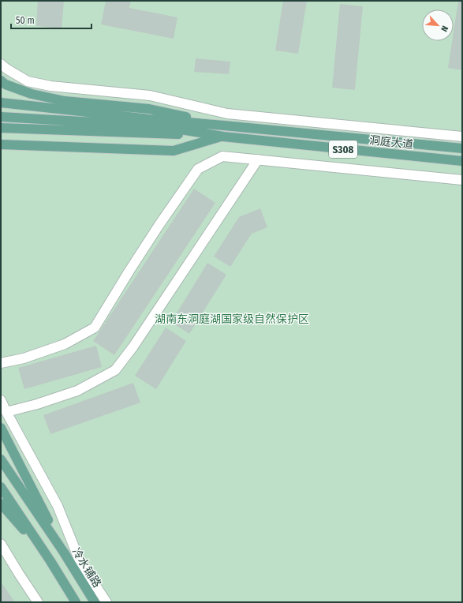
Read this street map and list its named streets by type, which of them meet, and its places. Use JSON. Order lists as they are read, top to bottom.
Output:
{
  "streets": {
    "main road": ["洞庭大道", "S308", "冷水铺路"]
  },
  "crossings": [
    ["洞庭大道", "S308"]
  ],
  "parks": ["湖南东洞庭湖国家级自然保护区"],
  "scale_bar": "50 m",
  "north": "bottom right"
}
